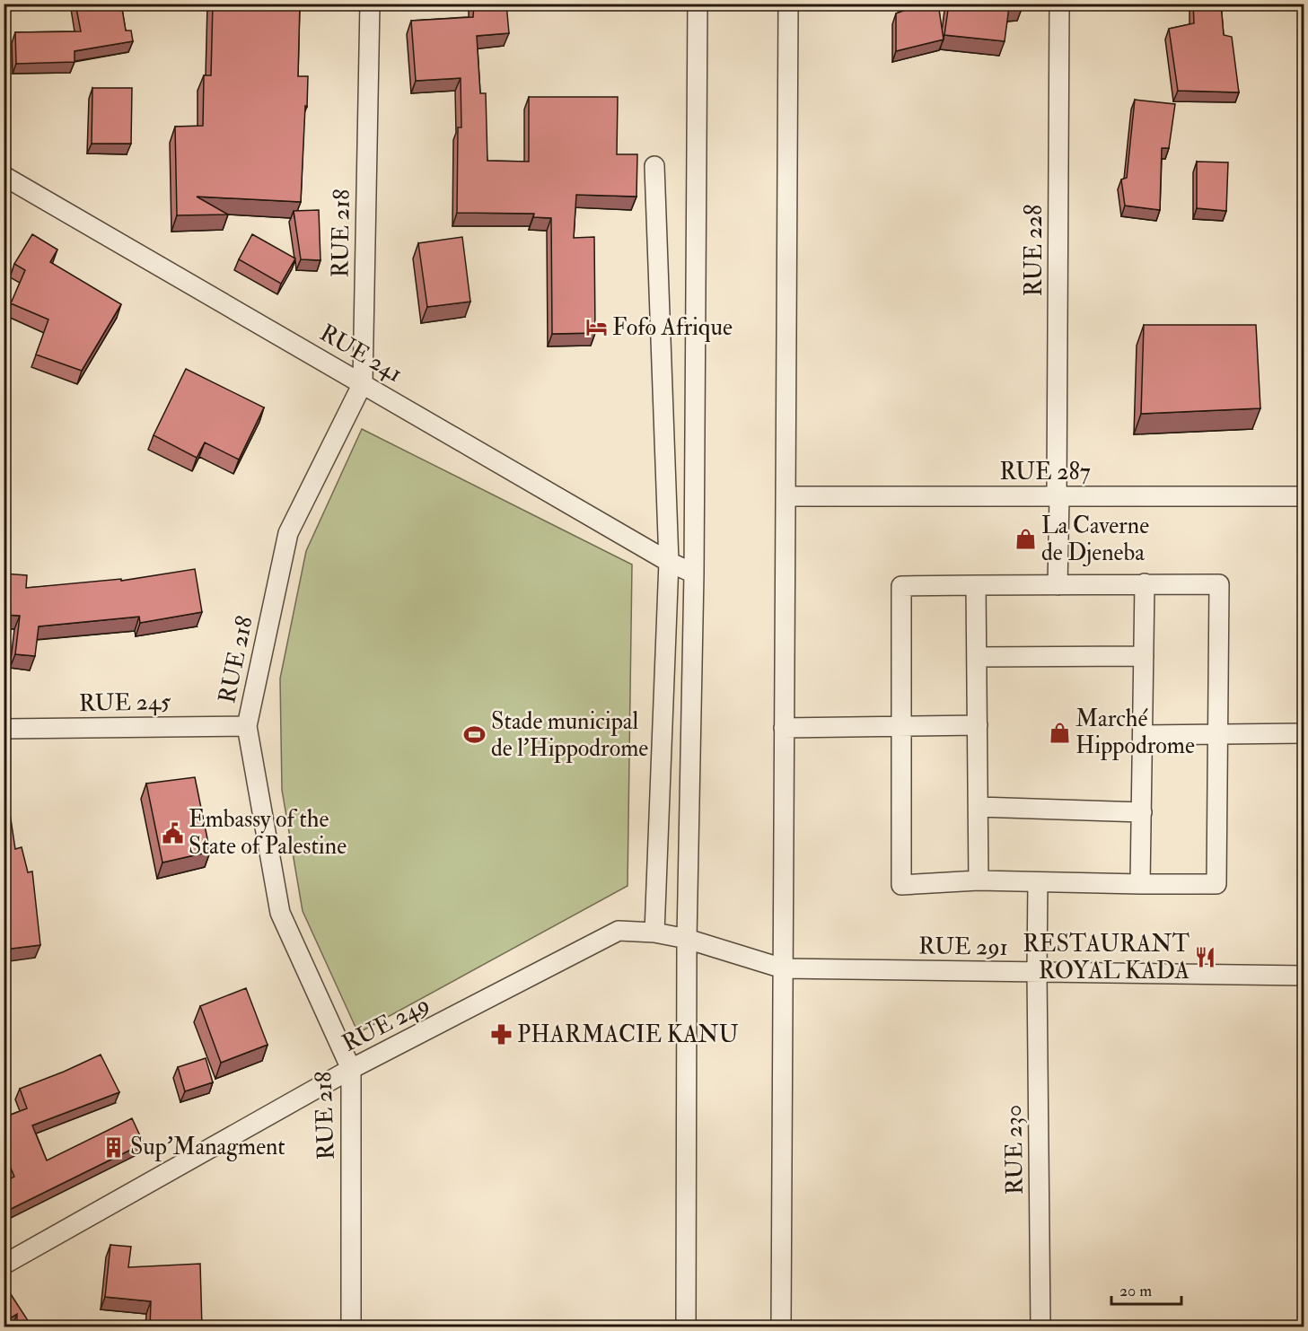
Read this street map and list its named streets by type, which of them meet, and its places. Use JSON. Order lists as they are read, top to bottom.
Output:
{
  "streets": {
    "street": [
      "RUE 218",
      "RUE 228",
      "RUE 241",
      "RUE 287",
      "RUE 245",
      "RUE 291",
      "RUE 249",
      "RUE 230"
    ]
  },
  "crossings": [
    ["RUE 218", "RUE 241"],
    ["RUE 218", "RUE 245"],
    ["RUE 218", "RUE 249"],
    ["RUE 228", "RUE 287"],
    ["RUE 291", "RUE 249"],
    ["RUE 291", "RUE 230"]
  ],
  "places": {
    "hotel": ["Fofo Afrique"],
    "shop": ["La Caverne de Djeneba", "Marché Hippodrome"],
    "sports": ["Stade municipal de l'Hippodrome"],
    "public building": ["Embassy of the State of Palestine"],
    "restaurant": ["RESTAURANT ROYAL KADA"],
    "pharmacy": ["PHARMACIE KANU"],
    "building": ["Sup'Managment"]
  },
  "scale_bar": "20 m"
}
